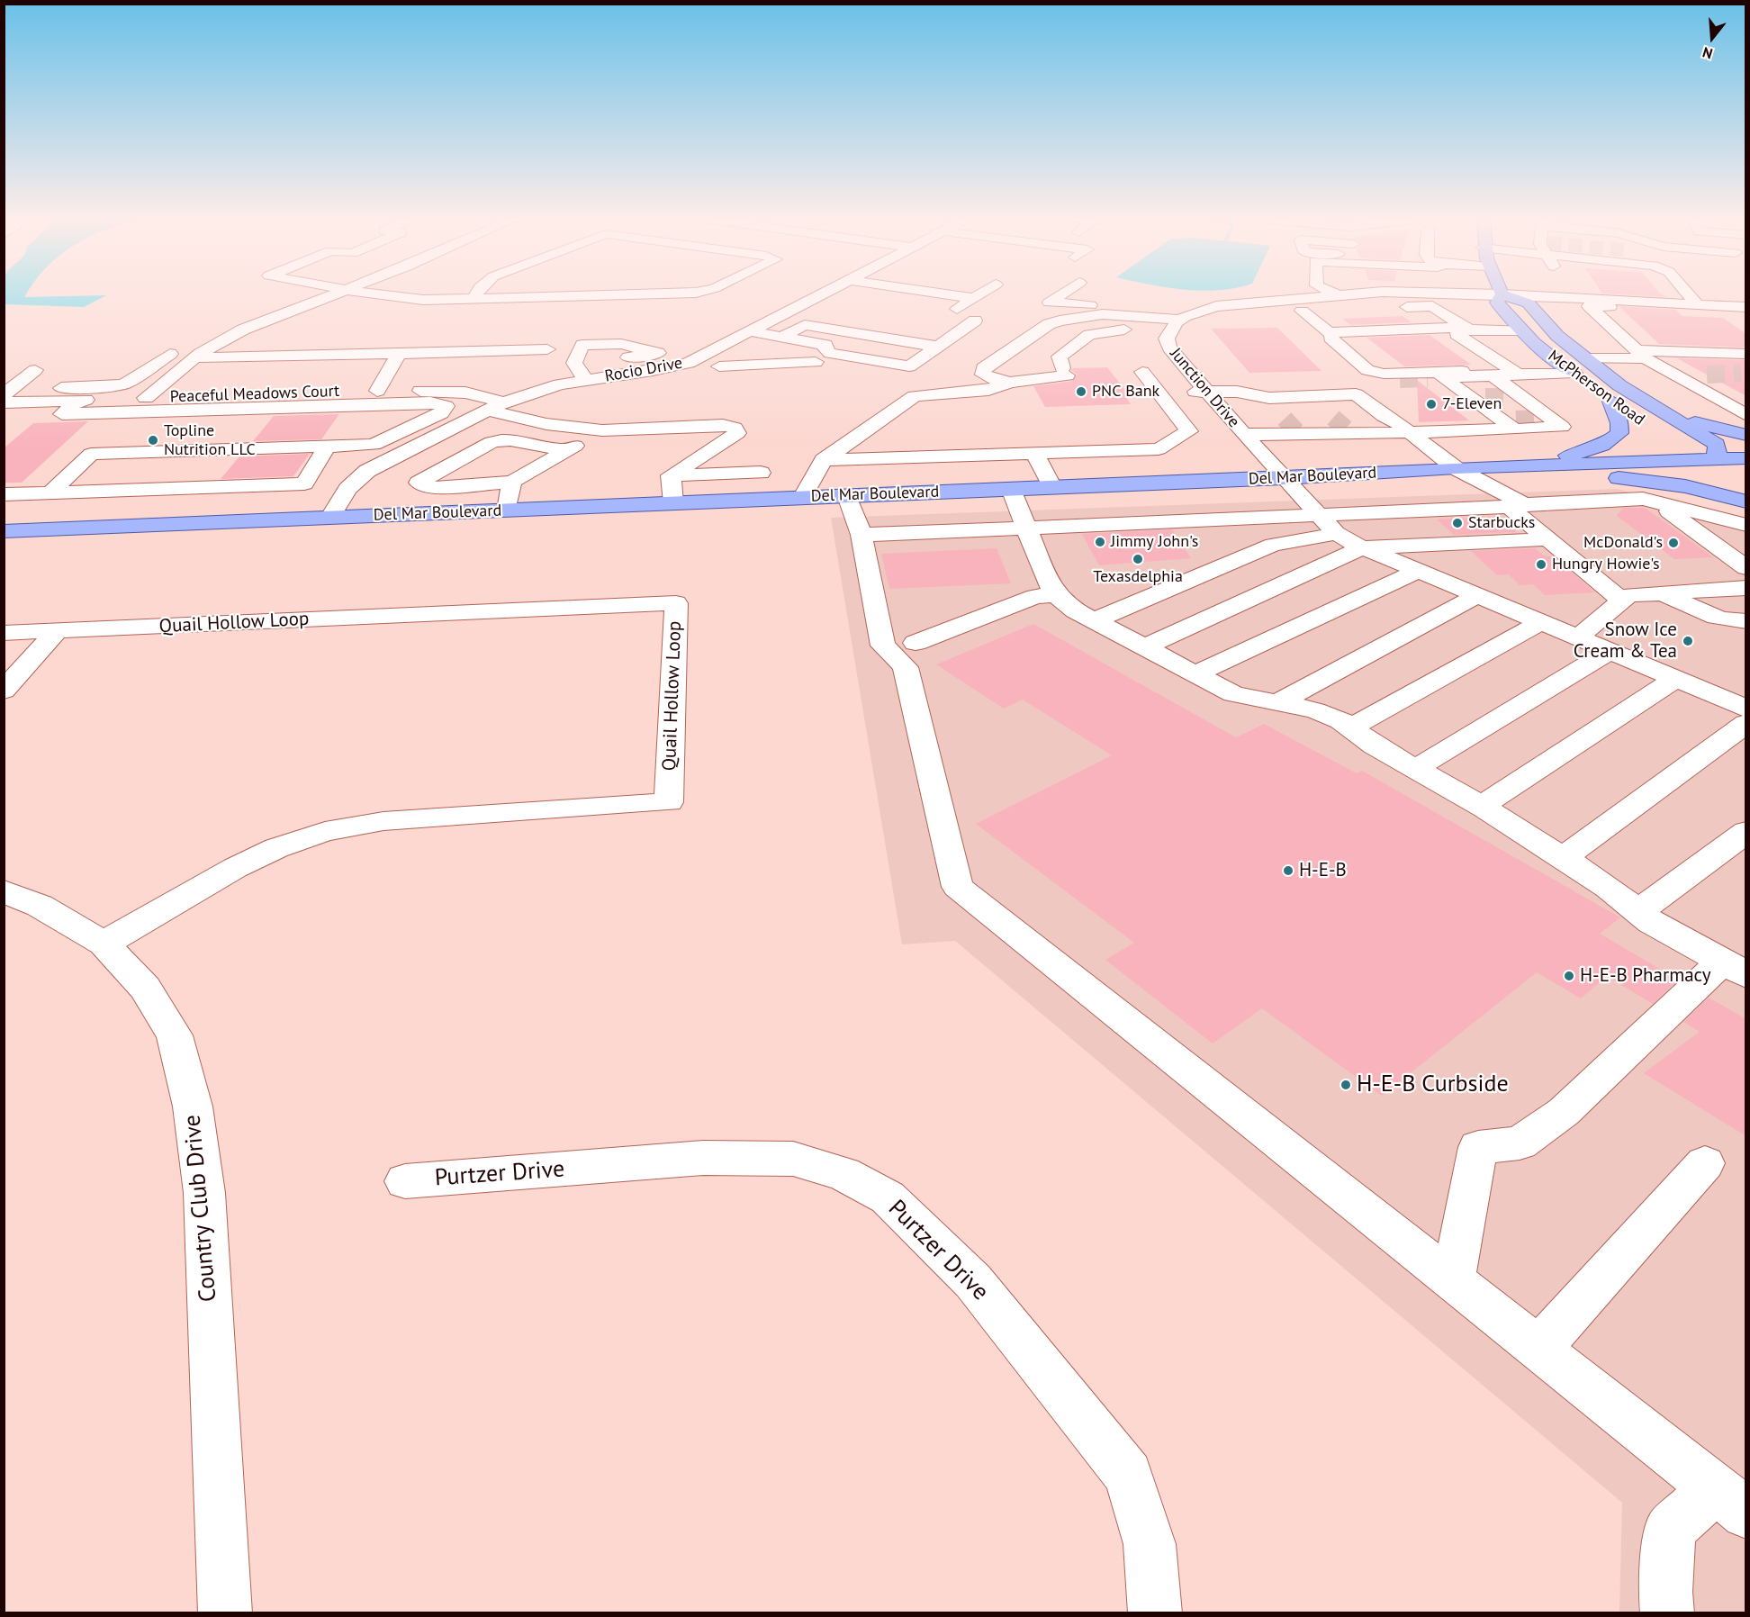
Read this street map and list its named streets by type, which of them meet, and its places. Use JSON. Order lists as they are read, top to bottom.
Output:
{
  "streets": {
    "main road": ["McPherson Road", "Del Mar Boulevard"],
    "street": [
      "Rocio Drive",
      "Junction Drive",
      "Peaceful Meadows Court",
      "Quail Hollow Loop",
      "Purtzer Drive",
      "Country Club Drive"
    ]
  },
  "crossings": [
    ["Rocio Drive", "Peaceful Meadows Court"],
    ["Rocio Drive", "Del Mar Boulevard"],
    ["Junction Drive", "Del Mar Boulevard"],
    ["McPherson Road", "Del Mar Boulevard"],
    ["Quail Hollow Loop", "Country Club Drive"]
  ],
  "places": [
    "PNC Bank",
    "7-Eleven",
    "Topline Nutrition LLC",
    "Starbucks",
    "Jimmy John's",
    "McDonald's",
    "Texasdelphia",
    "Hungry Howie's",
    "Snow Ice Cream & Tea",
    "H-E-B",
    "H-E-B Pharmacy",
    "H-E-B Curbside"
  ],
  "north": "bottom"
}
